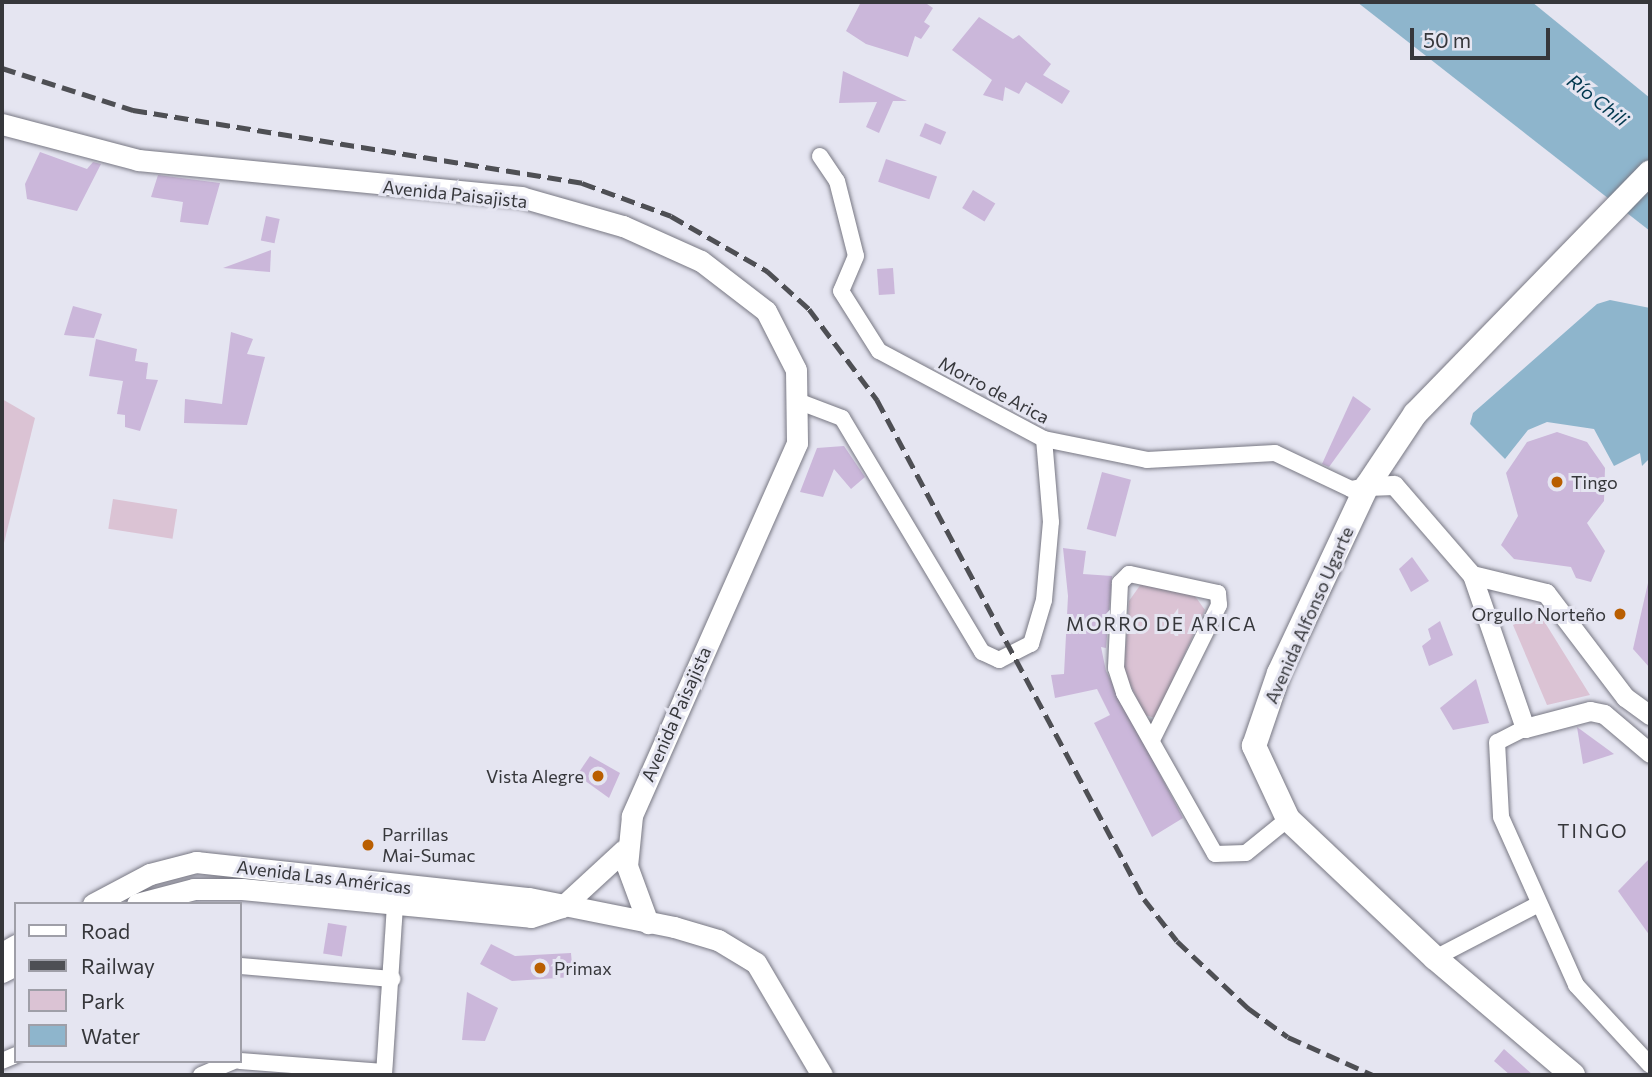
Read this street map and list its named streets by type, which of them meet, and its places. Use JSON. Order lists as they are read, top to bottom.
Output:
{
  "streets": {
    "main road": ["Avenida Paisajista", "Avenida Alfonso Ugarte", "Avenida Las Américas"],
    "street": ["Morro de Arica"]
  },
  "crossings": [
    ["Avenida Paisajista", "Avenida Las Américas"],
    ["Morro de Arica", "Avenida Alfonso Ugarte"]
  ],
  "districts": ["MORRO DE ARICA", "TINGO"],
  "water": ["Río Chili"],
  "places": [
    "Tingo",
    "Orgullo Norteño",
    "Vista Alegre",
    "Parrillas Mai-Sumac",
    "Primax"
  ],
  "legend": [
    "Road",
    "Railway",
    "Park",
    "Water"
  ],
  "scale_bar": "50 m"
}
